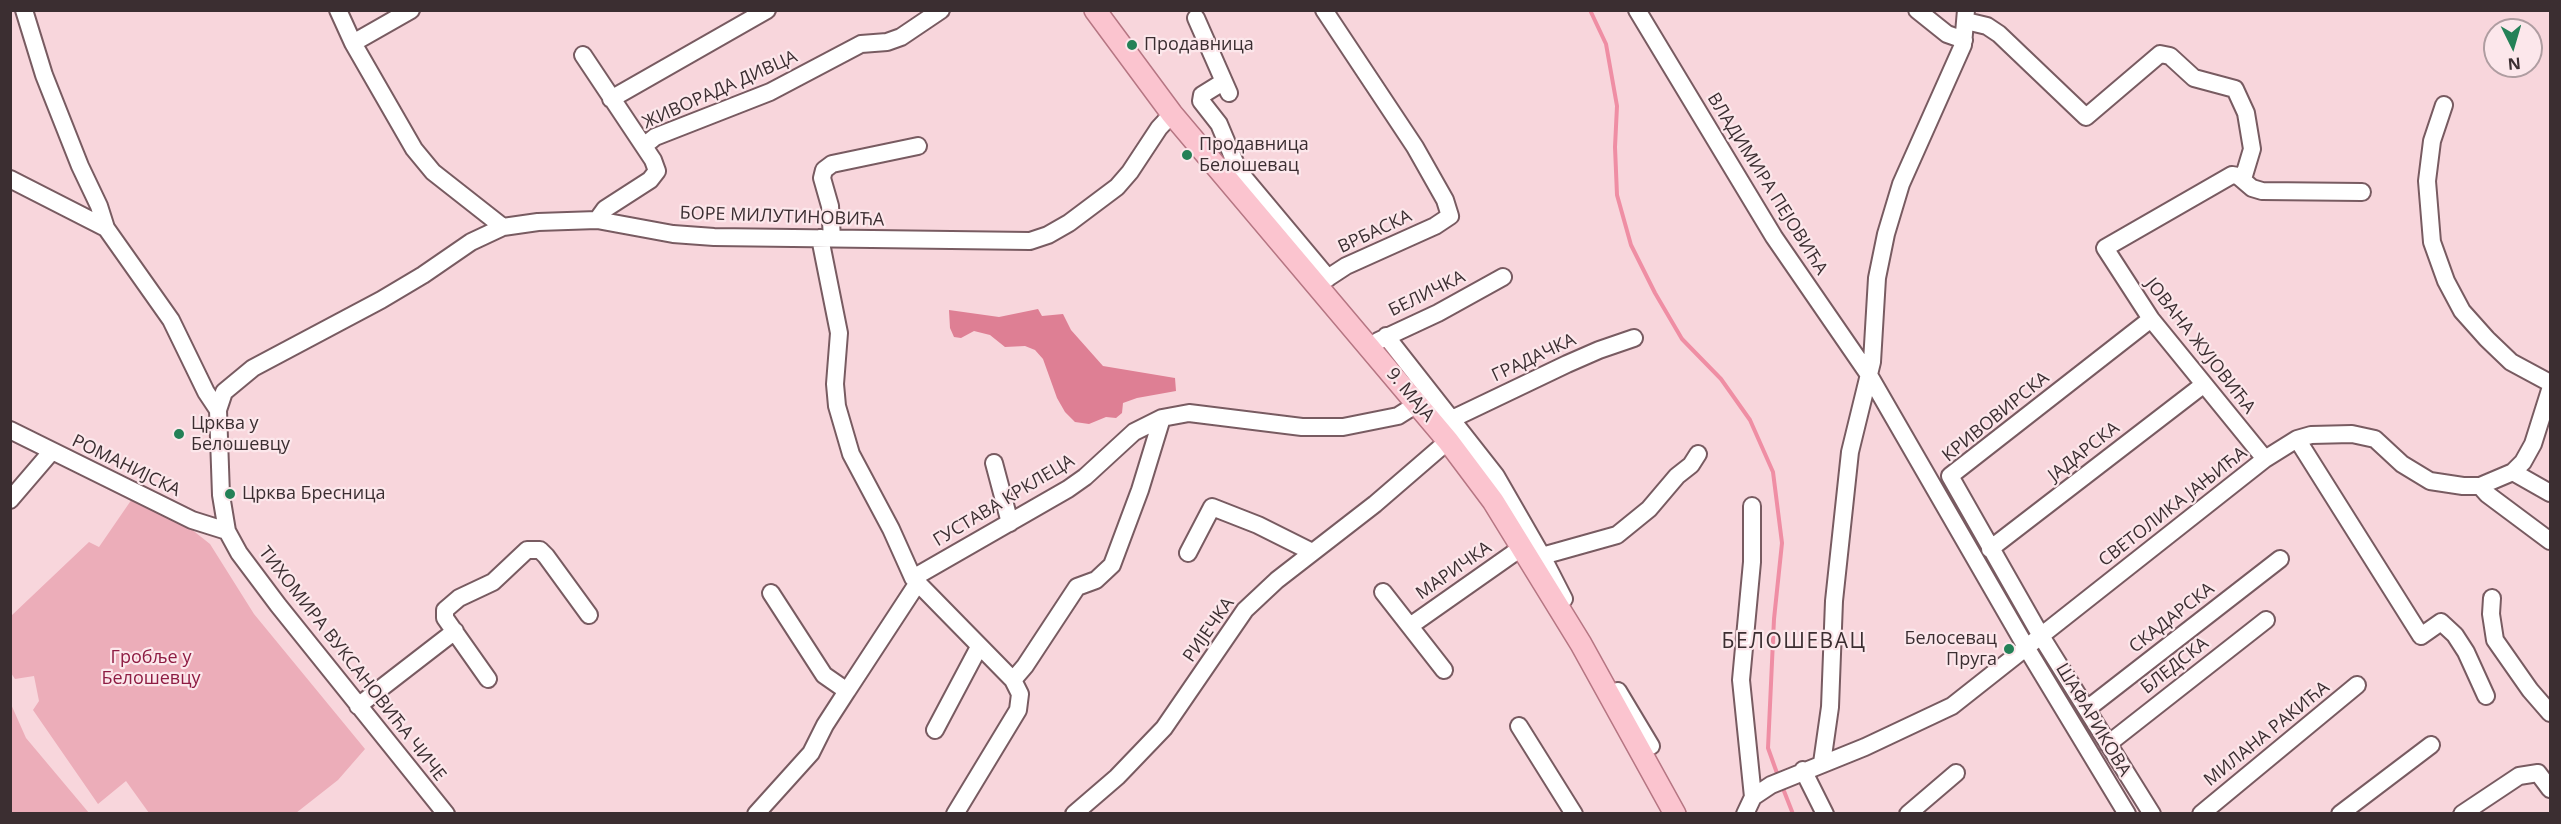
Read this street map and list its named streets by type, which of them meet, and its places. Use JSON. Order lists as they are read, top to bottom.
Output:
{
  "streets": {
    "main road": ["9. МАЈА"],
    "street": [
      "ЖИВОРАДА ДИВЦА",
      "ВЛАДИМИРА ПЕЈОВИЋА",
      "БОРЕ МИЛУТИНОВИЋА",
      "ВРБАСКА",
      "БЕЛИЧКА",
      "ЈОВАНА ЖУЈОВИЋА",
      "ГРАДАЧКА",
      "КРИВОВИРСКА",
      "ЈАДАРСКА",
      "РОМАНИЈСКА",
      "ГУСТАВА КРКЛЕЦА",
      "СВЕТОЛИКА ЈАЊИЋА",
      "МАРИЧКА",
      "СКАДАРСКА",
      "РИЈЕЧКА",
      "ТИХОМИРА ВУКСАНОВИЋА ЧИЧЕ",
      "БЛЕДСКА",
      "ШАФАРИКОВА",
      "МИЛАНА РАКИЋА"
    ]
  },
  "crossings": [
    ["ВЛАДИМИРА ПЕЈОВИЋА", "СВЕТОЛИКА ЈАЊИЋА"],
    ["ВЛАДИМИРА ПЕЈОВИЋА", "ШАФАРИКОВА"],
    ["БОРЕ МИЛУТИНОВИЋА", "9. МАЈА"],
    ["БОРЕ МИЛУТИНОВИЋА", "ТИХОМИРА ВУКСАНОВИЋА ЧИЧЕ"],
    ["ВРБАСКА", "9. МАЈА"],
    ["БЕЛИЧКА", "9. МАЈА"],
    ["ЈОВАНА ЖУЈОВИЋА", "КРИВОВИРСКА"],
    ["ЈОВАНА ЖУЈОВИЋА", "ЈАДАРСКА"],
    ["ЈОВАНА ЖУЈОВИЋА", "СВЕТОЛИКА ЈАЊИЋА"],
    ["9. МАЈА", "ГУСТАВА КРКЛЕЦА"],
    ["9. МАЈА", "МАРИЧКА"],
    ["9. МАЈА", "РИЈЕЧКА"],
    ["КРИВОВИРСКА", "ЈАДАРСКА"],
    ["КРИВОВИРСКА", "СВЕТОЛИКА ЈАЊИЋА"],
    ["КРИВОВИРСКА", "СКАДАРСКА"],
    ["КРИВОВИРСКА", "БЛЕДСКА"],
    ["РОМАНИЈСКА", "ТИХОМИРА ВУКСАНОВИЋА ЧИЧЕ"],
    ["СВЕТОЛИКА ЈАЊИЋА", "ШАФАРИКОВА"]
  ],
  "districts": ["БЕЛОШЕВАЦ"],
  "parks": ["Гробље у Белошевцу"],
  "places": [
    "Продавница",
    "Продавница Белошевац",
    "Црква у Белошевцу",
    "Црква Бресница",
    "Белосевац Пруга"
  ],
  "north": "bottom"
}
